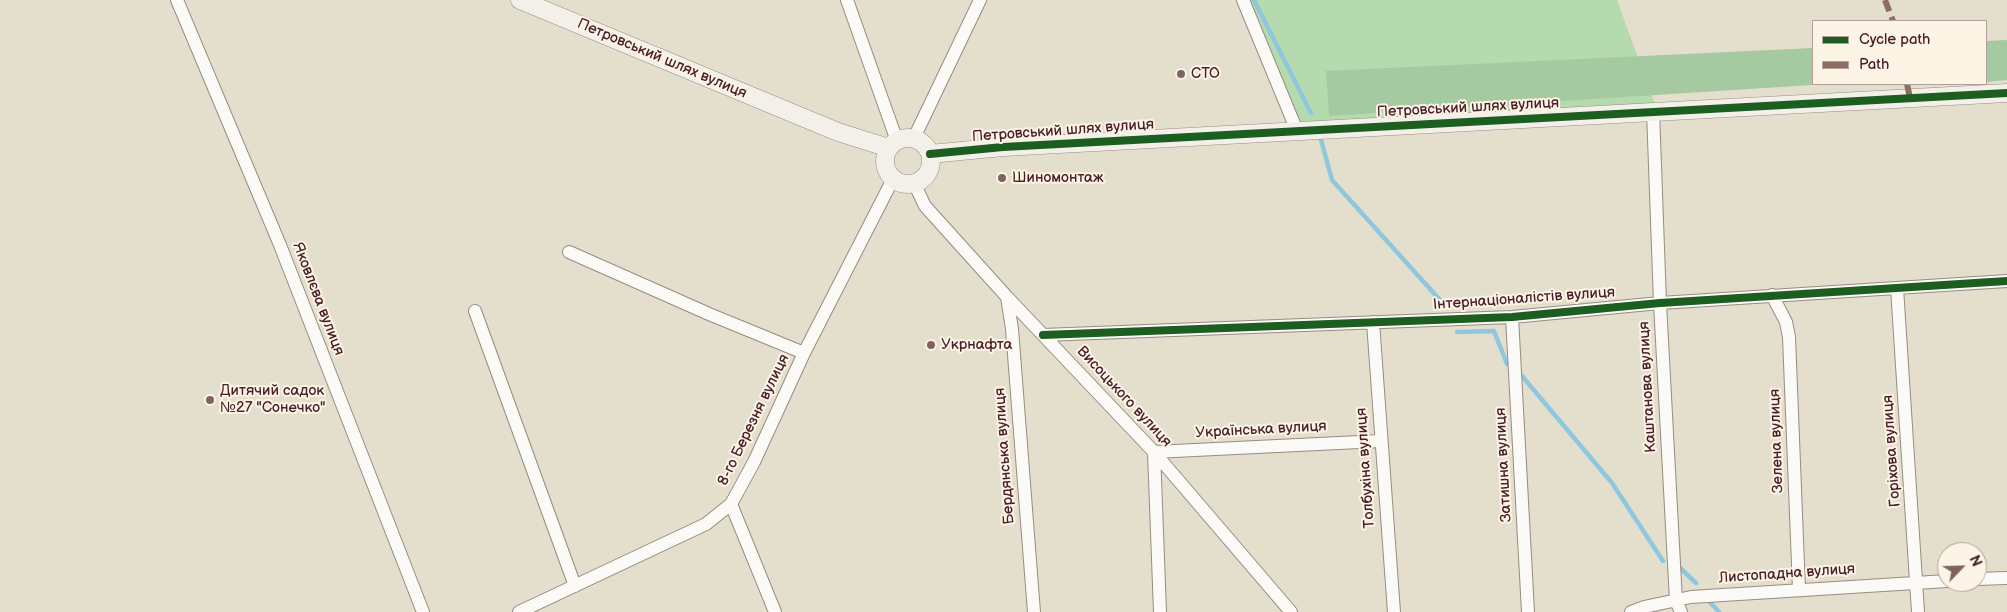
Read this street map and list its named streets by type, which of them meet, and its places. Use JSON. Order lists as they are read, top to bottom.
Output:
{
  "streets": {
    "street": [
      "Петровський шлях вулиця",
      "Яковлєва вулиця",
      "Інтернаціоналістів вулиця",
      "Каштанова вулиця",
      "Висоцького вулиця",
      "8-го Березня вулиця",
      "Українська вулиця",
      "Зелена вулиця",
      "Горіхова вулиця",
      "Бердянська вулиця",
      "Затишна вулиця",
      "Толбухіна вулиця",
      "Листопадна вулиця"
    ]
  },
  "crossings": [
    ["Петровський шлях вулиця", "Каштанова вулиця"],
    ["Петровський шлях вулиця", "Висоцького вулиця"],
    ["Петровський шлях вулиця", "8-го Березня вулиця"],
    ["Інтернаціоналістів вулиця", "Каштанова вулиця"],
    ["Інтернаціоналістів вулиця", "Висоцького вулиця"],
    ["Інтернаціоналістів вулиця", "Зелена вулиця"],
    ["Інтернаціоналістів вулиця", "Горіхова вулиця"],
    ["Інтернаціоналістів вулиця", "Затишна вулиця"],
    ["Інтернаціоналістів вулиця", "Толбухіна вулиця"],
    ["Каштанова вулиця", "Листопадна вулиця"],
    ["Висоцького вулиця", "8-го Березня вулиця"],
    ["Висоцького вулиця", "Українська вулиця"],
    ["Висоцького вулиця", "Бердянська вулиця"],
    ["Українська вулиця", "Толбухіна вулиця"],
    ["Зелена вулиця", "Листопадна вулиця"],
    ["Горіхова вулиця", "Листопадна вулиця"]
  ],
  "places": [
    "СТО",
    "Шиномонтаж",
    "Укрнафта",
    "Дитячий садок №27 \"Сонечко\""
  ],
  "legend": ["Cycle path", "Path"],
  "north": "top right"
}
